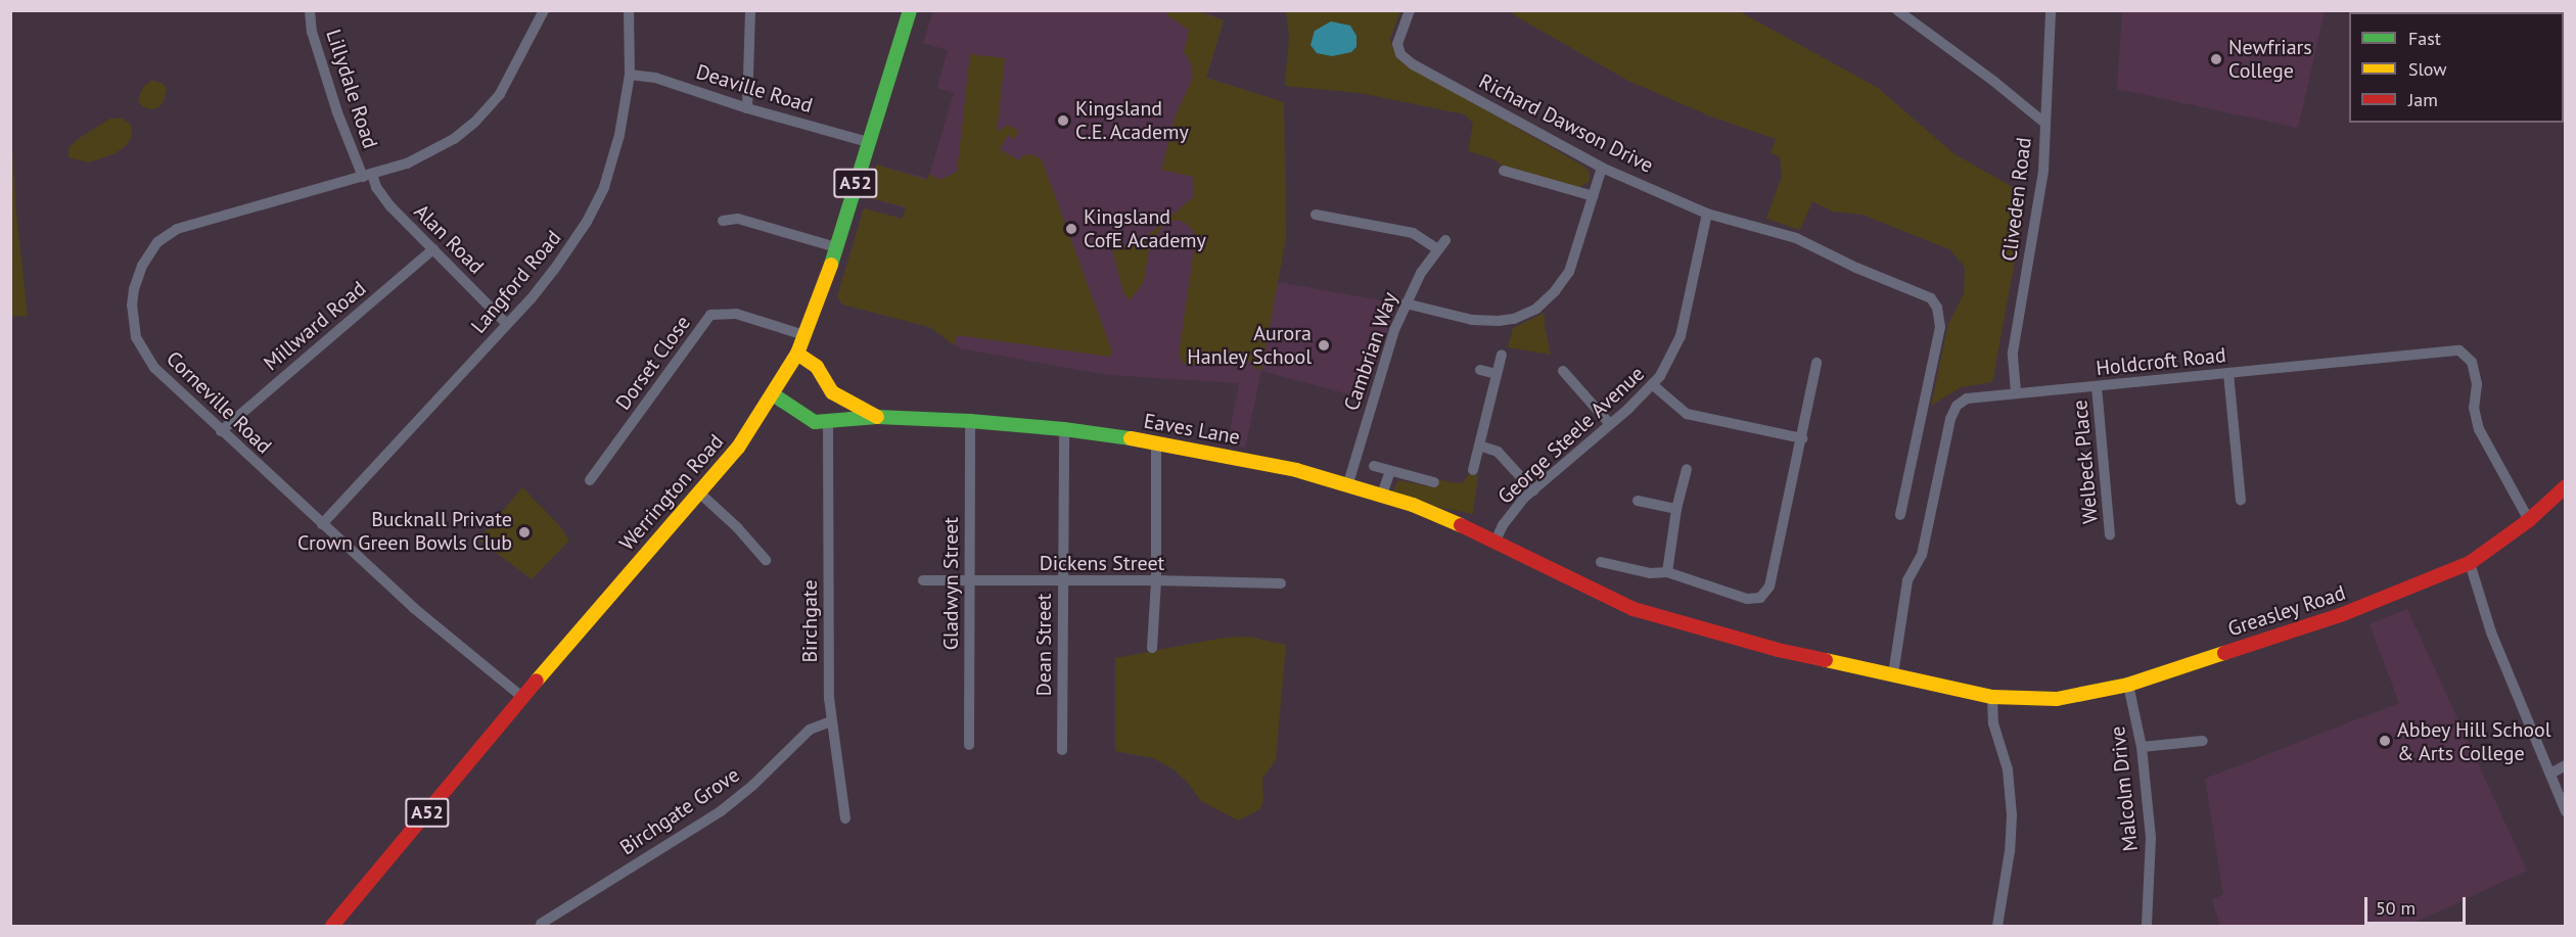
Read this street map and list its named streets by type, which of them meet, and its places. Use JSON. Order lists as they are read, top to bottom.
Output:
{
  "streets": {
    "main road": [
      "A52",
      "Eaves Lane",
      "Werrington Road",
      "Greasley Road"
    ],
    "street": [
      "Lillydale Road",
      "Deaville Road",
      "Richard Dawson Drive",
      "Cliveden Road",
      "Alan Road",
      "Langford Road",
      "Millward Road",
      "Cambrian Way",
      "Holdcroft Road",
      "Dorset Close",
      "Corneville Road",
      "George Steele Avenue",
      "Welbeck Place",
      "Dickens Street",
      "Gladwyn Street",
      "Birchgate",
      "Dean Street",
      "Malcolm Drive",
      "Birchgate Grove"
    ]
  },
  "crossings": [
    ["Lillydale Road", "Alan Road"],
    ["Lillydale Road", "Corneville Road"],
    ["Deaville Road", "Langford Road"],
    ["Deaville Road", "Werrington Road"],
    ["Richard Dawson Drive", "George Steele Avenue"],
    ["Cliveden Road", "Holdcroft Road"],
    ["Alan Road", "Langford Road"],
    ["Alan Road", "Millward Road"],
    ["Alan Road", "Corneville Road"],
    ["Langford Road", "Corneville Road"],
    ["Millward Road", "Corneville Road"],
    ["Cambrian Way", "Eaves Lane"],
    ["Holdcroft Road", "Eaves Lane"],
    ["Holdcroft Road", "Welbeck Place"],
    ["Holdcroft Road", "Greasley Road"],
    ["Dorset Close", "Werrington Road"],
    ["Corneville Road", "Werrington Road"],
    ["Eaves Lane", "George Steele Avenue"],
    ["Eaves Lane", "Werrington Road"],
    ["Eaves Lane", "Gladwyn Street"],
    ["Eaves Lane", "Greasley Road"],
    ["Eaves Lane", "Birchgate"],
    ["Eaves Lane", "Dean Street"],
    ["Dickens Street", "Gladwyn Street"],
    ["Dickens Street", "Dean Street"],
    ["Greasley Road", "Malcolm Drive"],
    ["Birchgate", "Birchgate Grove"]
  ],
  "places": [
    "Newfriars College",
    "Kingsland C.E. Academy",
    "Kingsland CofE Academy",
    "Aurora Hanley School",
    "Bucknall Private Crown Green Bowls Club",
    "Abbey Hill School & Arts College"
  ],
  "legend": ["Fast", "Slow", "Jam"],
  "scale_bar": "50 m"
}
